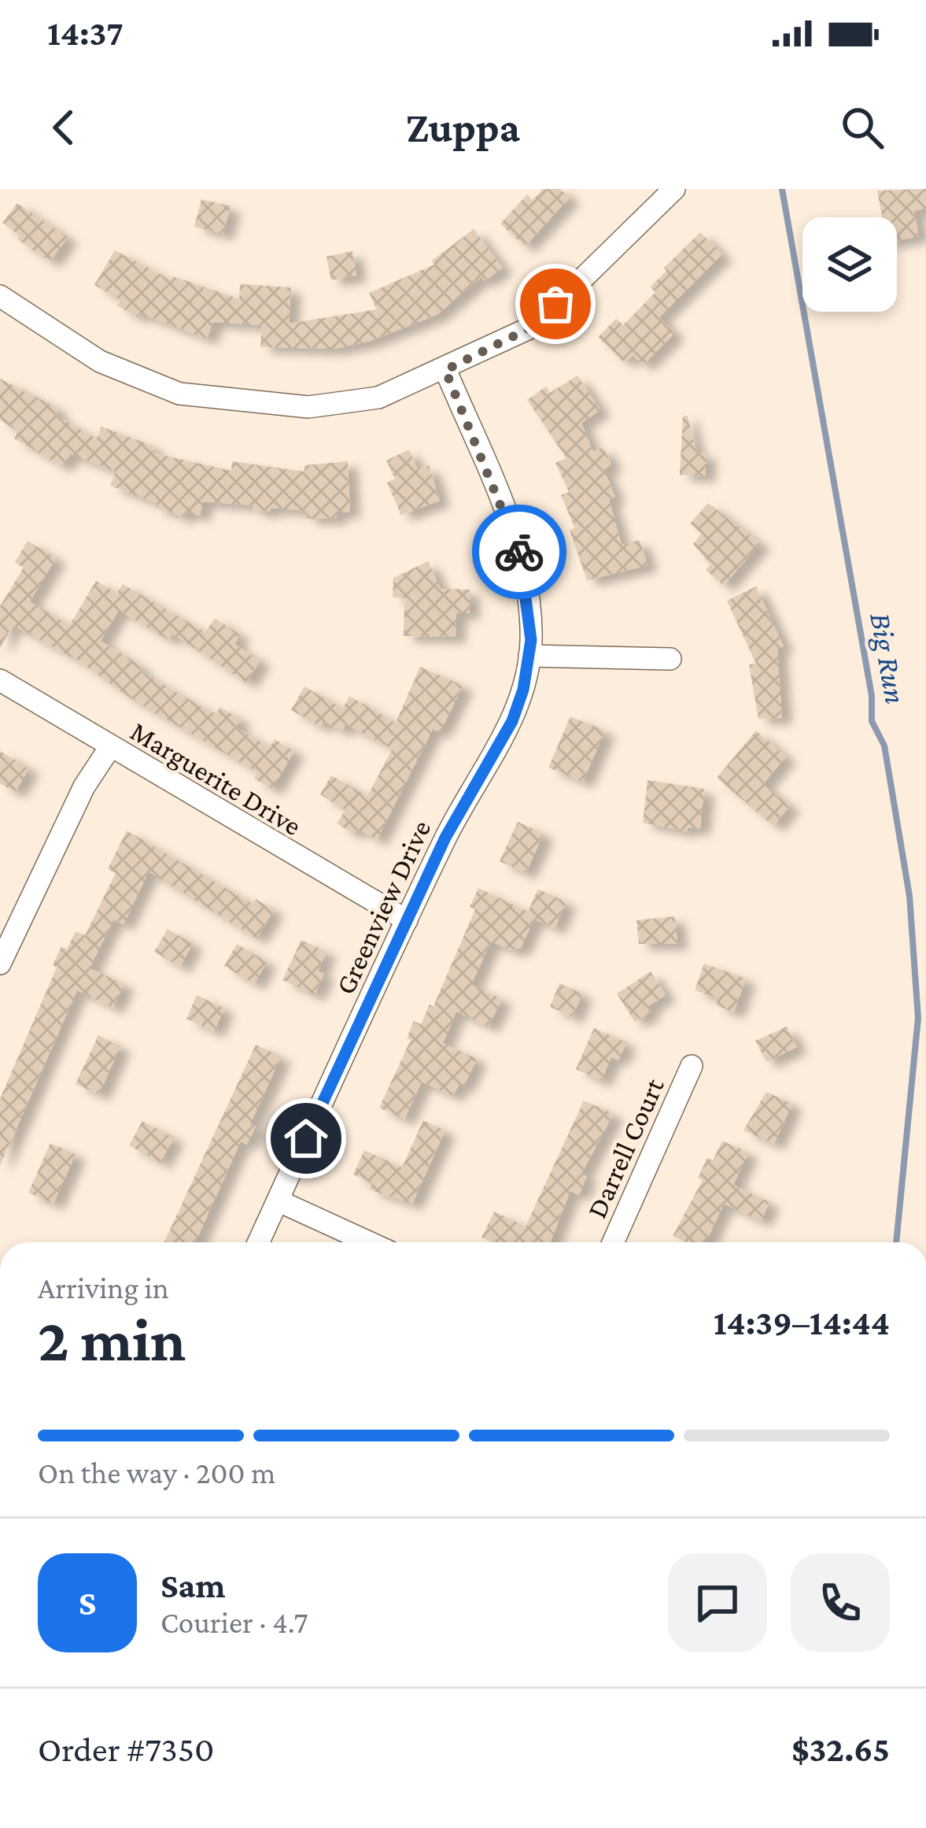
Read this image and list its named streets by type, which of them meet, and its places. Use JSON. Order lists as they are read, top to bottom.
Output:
{
  "streets": {
    "street": ["Marguerite Drive", "Greenview Drive", "Darrell Court"]
  },
  "crossings": [
    ["Marguerite Drive", "Greenview Drive"]
  ],
  "water": ["Big Run"],
  "page": {
    "status": "14:37",
    "header": "Zuppa",
    "heading": ["2 min", "Arriving in", "14:39–14:44"],
    "panel": [
      "Sam",
      "Courier · 4.7",
      "Order #7350",
      "$32.65"
    ],
    "bar": "On the way · 200 m",
    "round": "S"
  }
}
